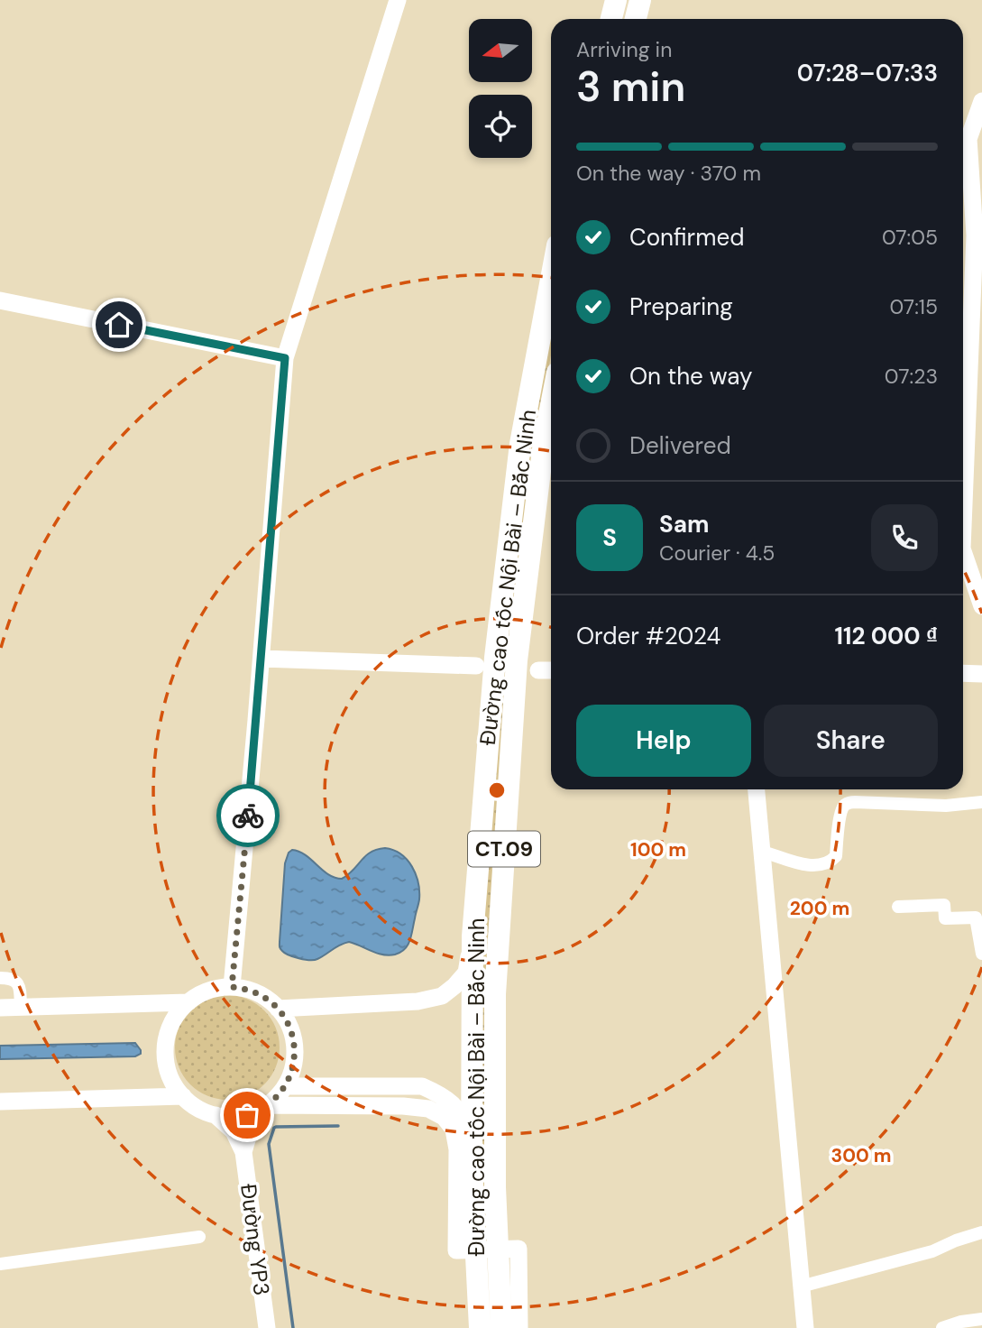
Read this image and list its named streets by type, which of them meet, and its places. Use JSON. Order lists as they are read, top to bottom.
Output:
{
  "streets": {
    "highway": ["Đường cao tốc Nội Bài – Bắc Ninh", "CT.09"],
    "street": ["Đường YP3"]
  },
  "north": "left",
  "page": {
    "heading": ["3 min", "Arriving in", "07:28–07:33"],
    "panel": [
      "Sam",
      "Courier · 4.5",
      "Order #2024",
      "112 000 ₫"
    ],
    "bar": "On the way · 370 m",
    "list": [
      ["Confirmed", "07:05"],
      ["Preparing", "07:15"],
      ["On the way", "07:23"],
      "Delivered"
    ],
    "round": "S",
    "buttons": ["Help", "Share"]
  },
  "rings": ["100 m", "200 m", "300 m"]
}
